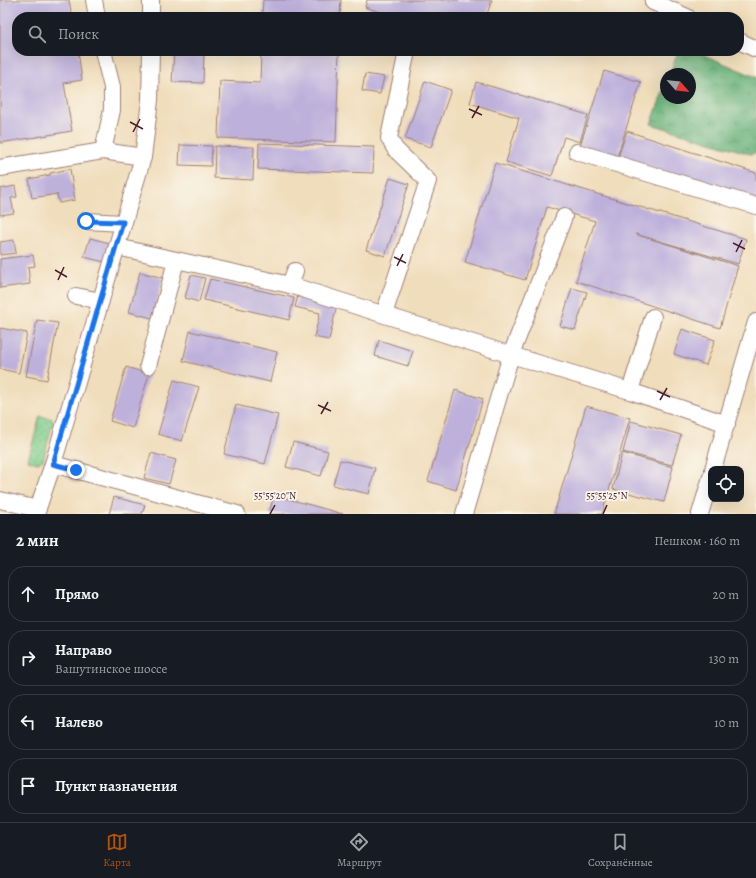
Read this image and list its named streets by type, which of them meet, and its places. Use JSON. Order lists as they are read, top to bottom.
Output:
{
  "north": "bottom right",
  "page": {
    "search": "Поиск",
    "heading": ["2 мин", "Пешком · 160 m"],
    "list": [
      ["Прямо", "20 m"],
      ["Направо", "Вашутинское шоссе", "130 m"],
      ["Налево", "10 m"],
      "Пункт назначения"
    ],
    "nav": ["Карта", "Маршрут", "Сохранённые"]
  },
  "coordinates": ["55°55'20\"N", "55°55'25\"N"]
}
